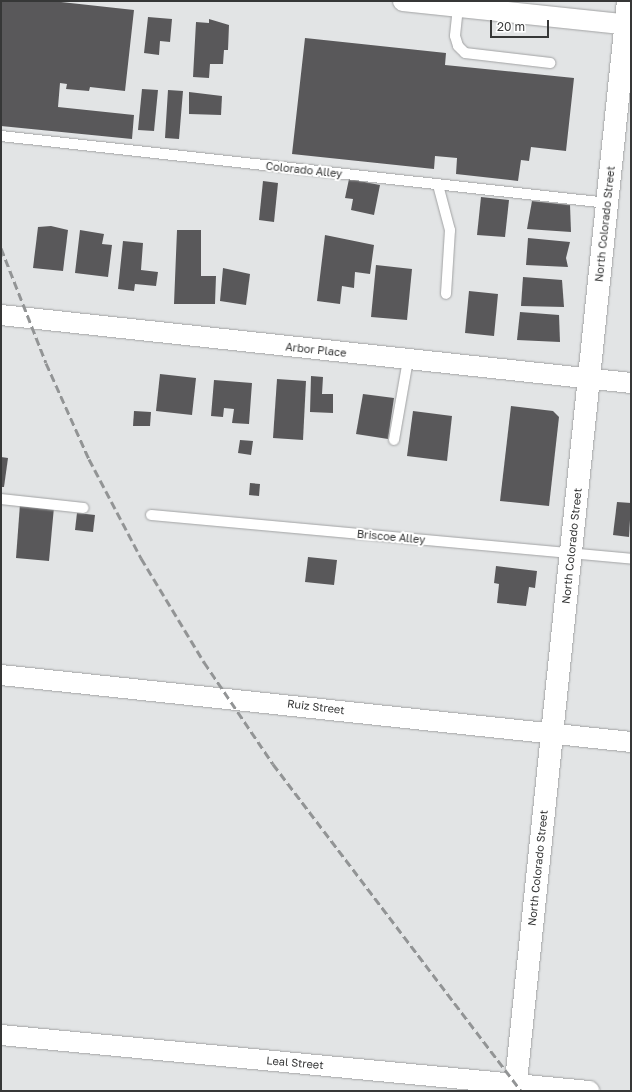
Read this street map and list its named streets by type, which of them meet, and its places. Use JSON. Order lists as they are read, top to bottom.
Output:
{
  "streets": {
    "main road": ["North Colorado Street"],
    "street": ["Arbor Place", "Ruiz Street", "Leal Street"],
    "lane": ["Colorado Alley", "Briscoe Alley"]
  },
  "crossings": [
    ["Colorado Alley", "North Colorado Street"],
    ["North Colorado Street", "Arbor Place"],
    ["North Colorado Street", "Briscoe Alley"],
    ["North Colorado Street", "Ruiz Street"],
    ["North Colorado Street", "Leal Street"]
  ],
  "scale_bar": "20 m"
}
